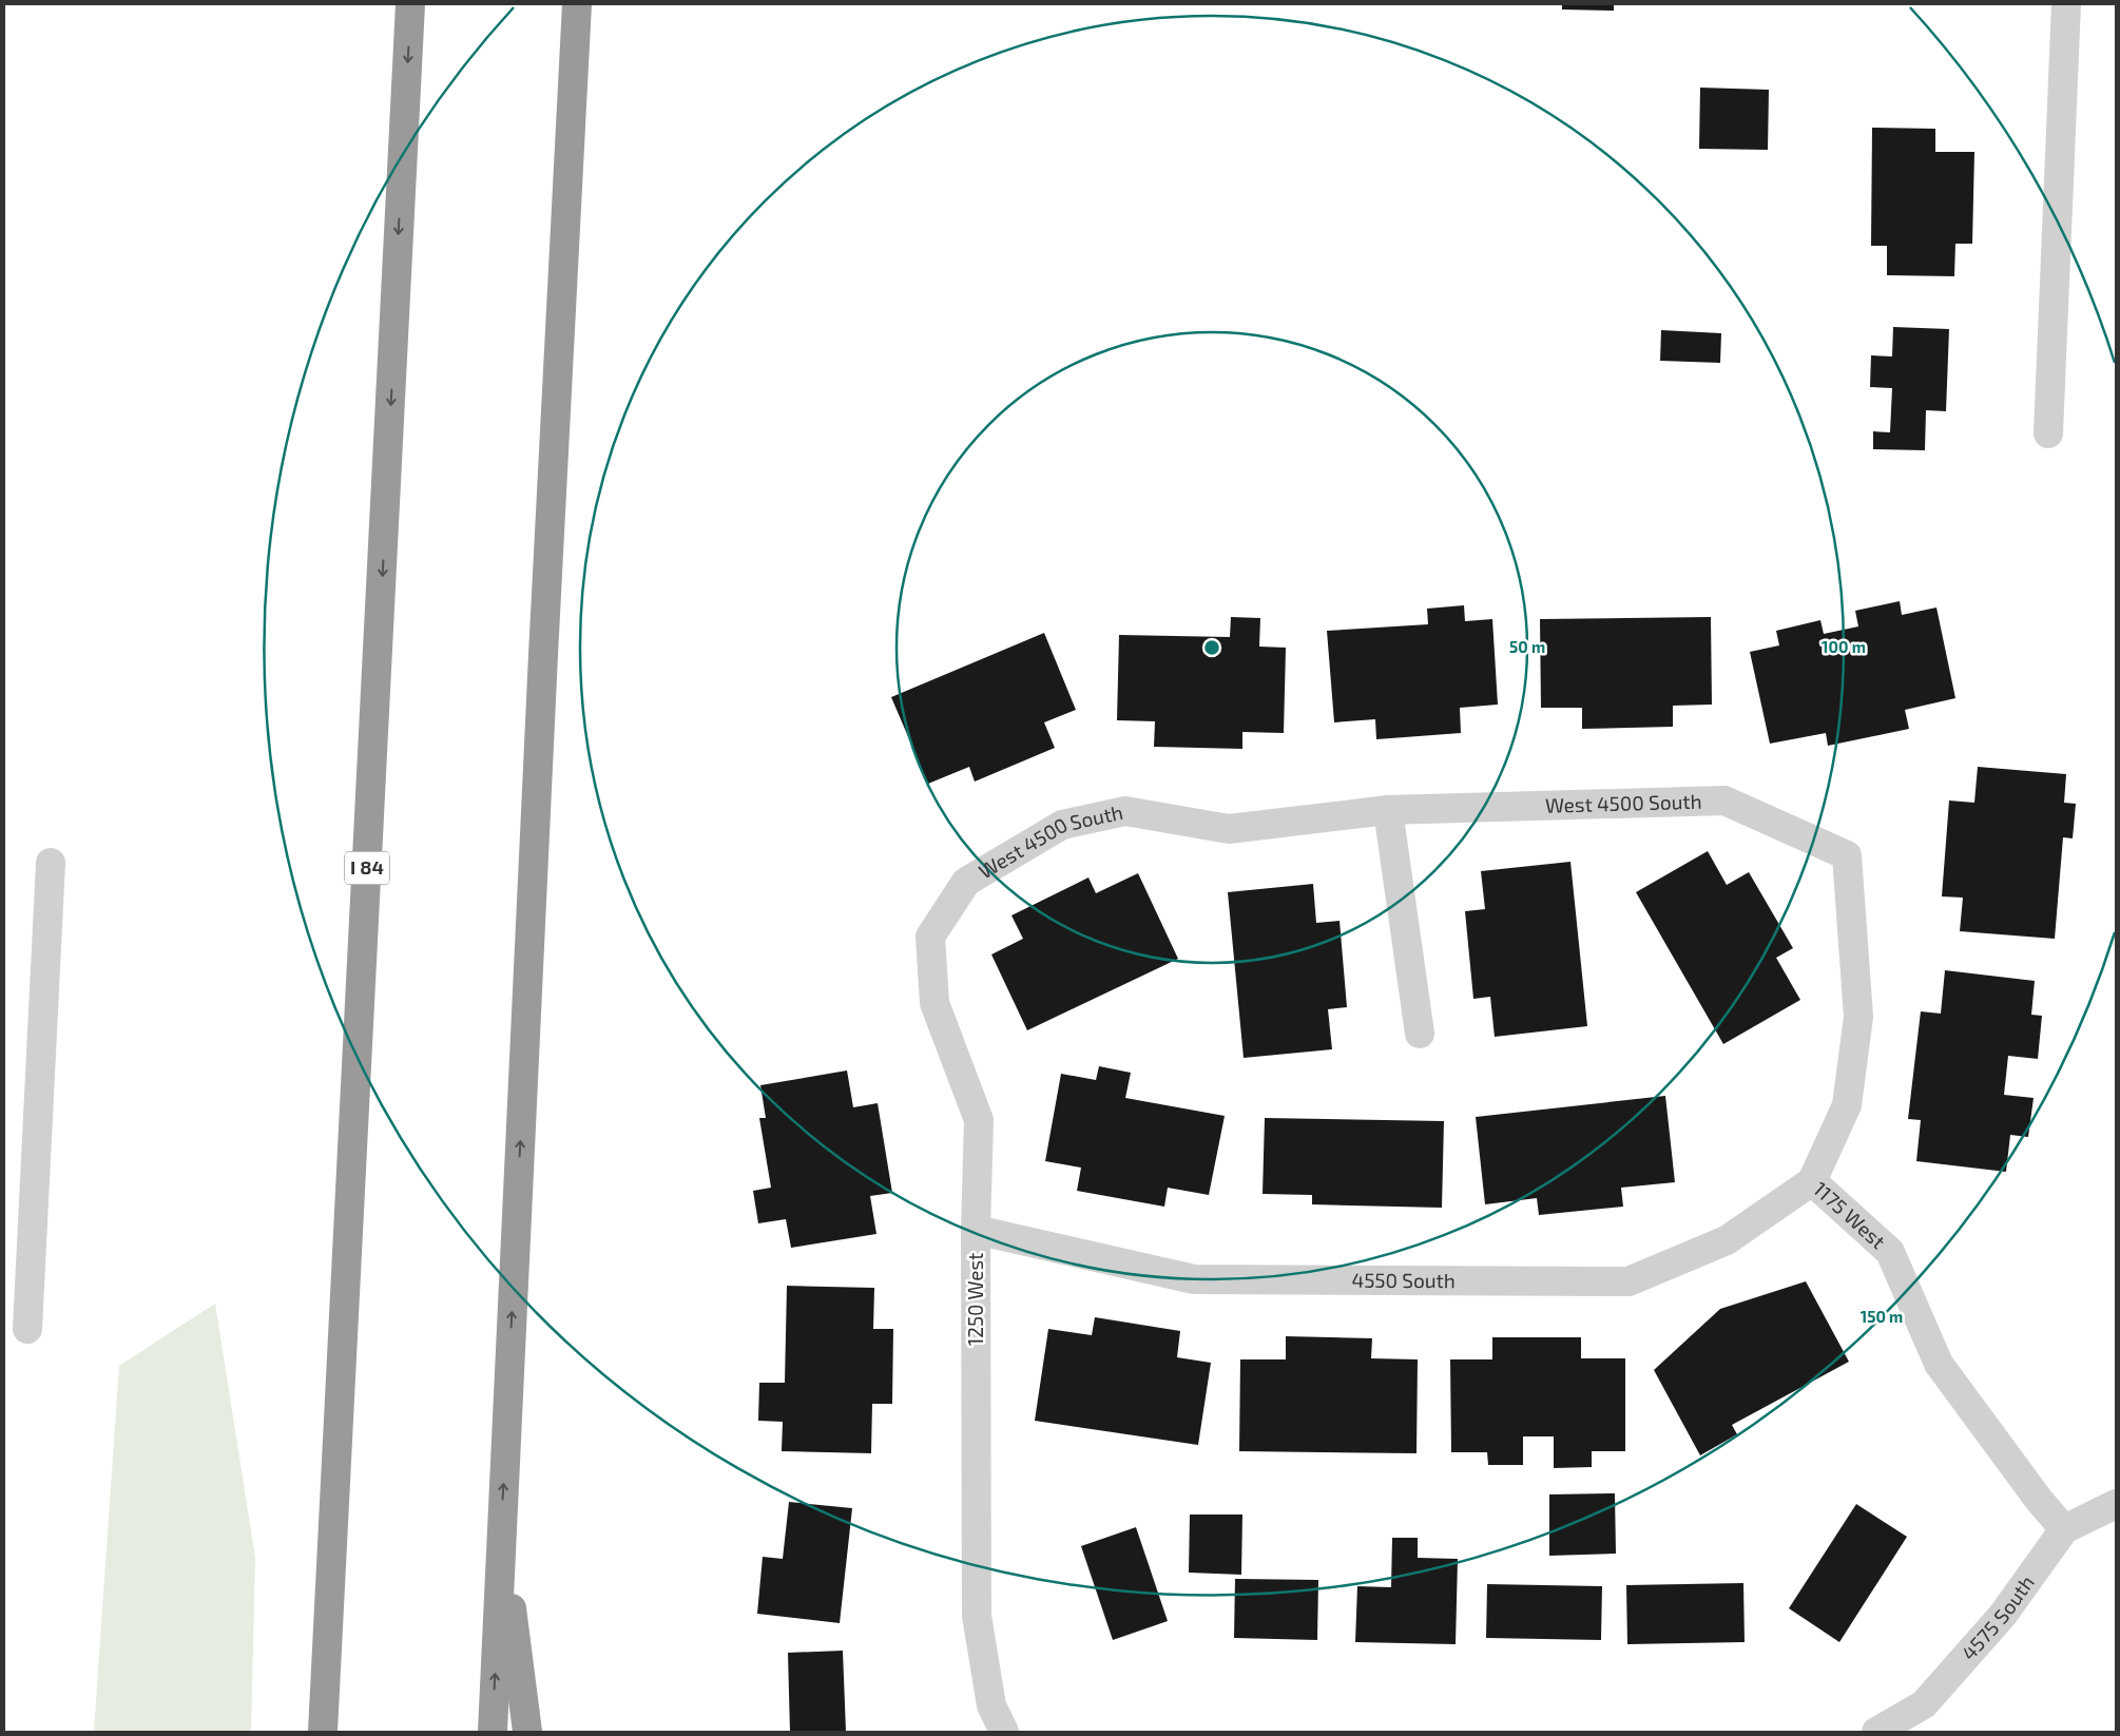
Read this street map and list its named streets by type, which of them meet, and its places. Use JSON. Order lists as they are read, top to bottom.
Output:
{
  "streets": {
    "highway": ["I 84"],
    "street": [
      "West 4500 South",
      "1175 West",
      "4550 South",
      "1250 West",
      "4575 South"
    ]
  },
  "crossings": [
    ["West 4500 South", "1175 West"],
    ["West 4500 South", "1250 West"],
    ["1175 West", "4550 South"],
    ["1175 West", "4575 South"],
    ["4550 South", "1250 West"]
  ],
  "rings": ["50 m", "100 m", "150 m"]
}
